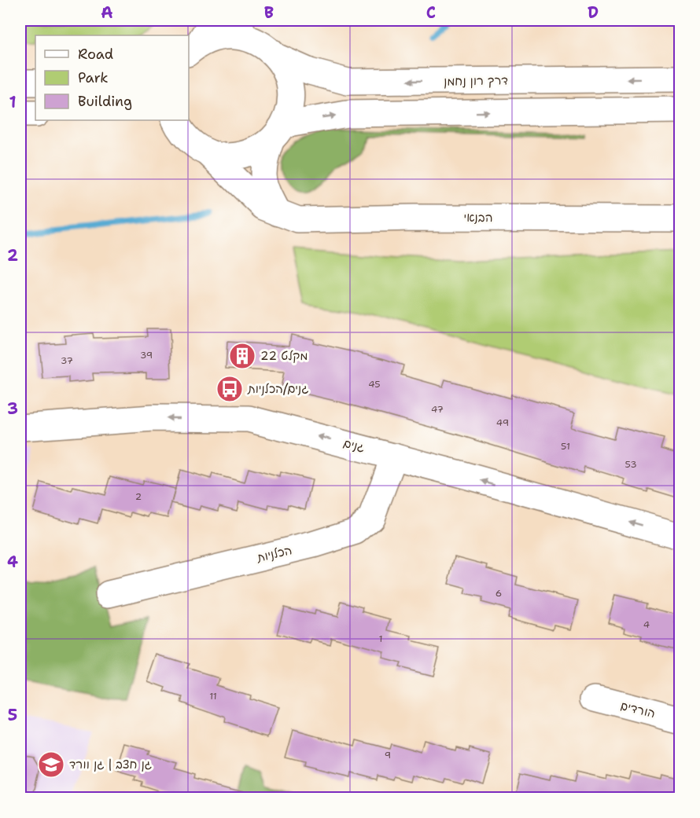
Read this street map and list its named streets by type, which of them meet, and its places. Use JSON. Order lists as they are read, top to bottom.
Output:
{
  "streets": {
    "street": [
      "דרך רון נחמן",
      "הבנאי",
      "גנים",
      "הכלניות",
      "הורדים"
    ]
  },
  "crossings": [
    ["גנים", "הכלניות"]
  ],
  "one_way": ["גנים"],
  "places": {
    "building": ["מקלט 22"],
    "bus stop": ["גנים/הכלניות"],
    "school or university": ["גן חצב | גן וורד"]
  },
  "house_numbers": [
    "39",
    "37",
    "45",
    "47",
    "49",
    "51",
    "53",
    "2",
    "6",
    "4",
    "1",
    "11",
    "9"
  ],
  "legend": ["Road", "Park", "Building"],
  "grid": {
    "columns": [
      "A",
      "B",
      "C",
      "D"
    ],
    "rows": [
      "1",
      "2",
      "3",
      "4",
      "5"
    ]
  }
}
